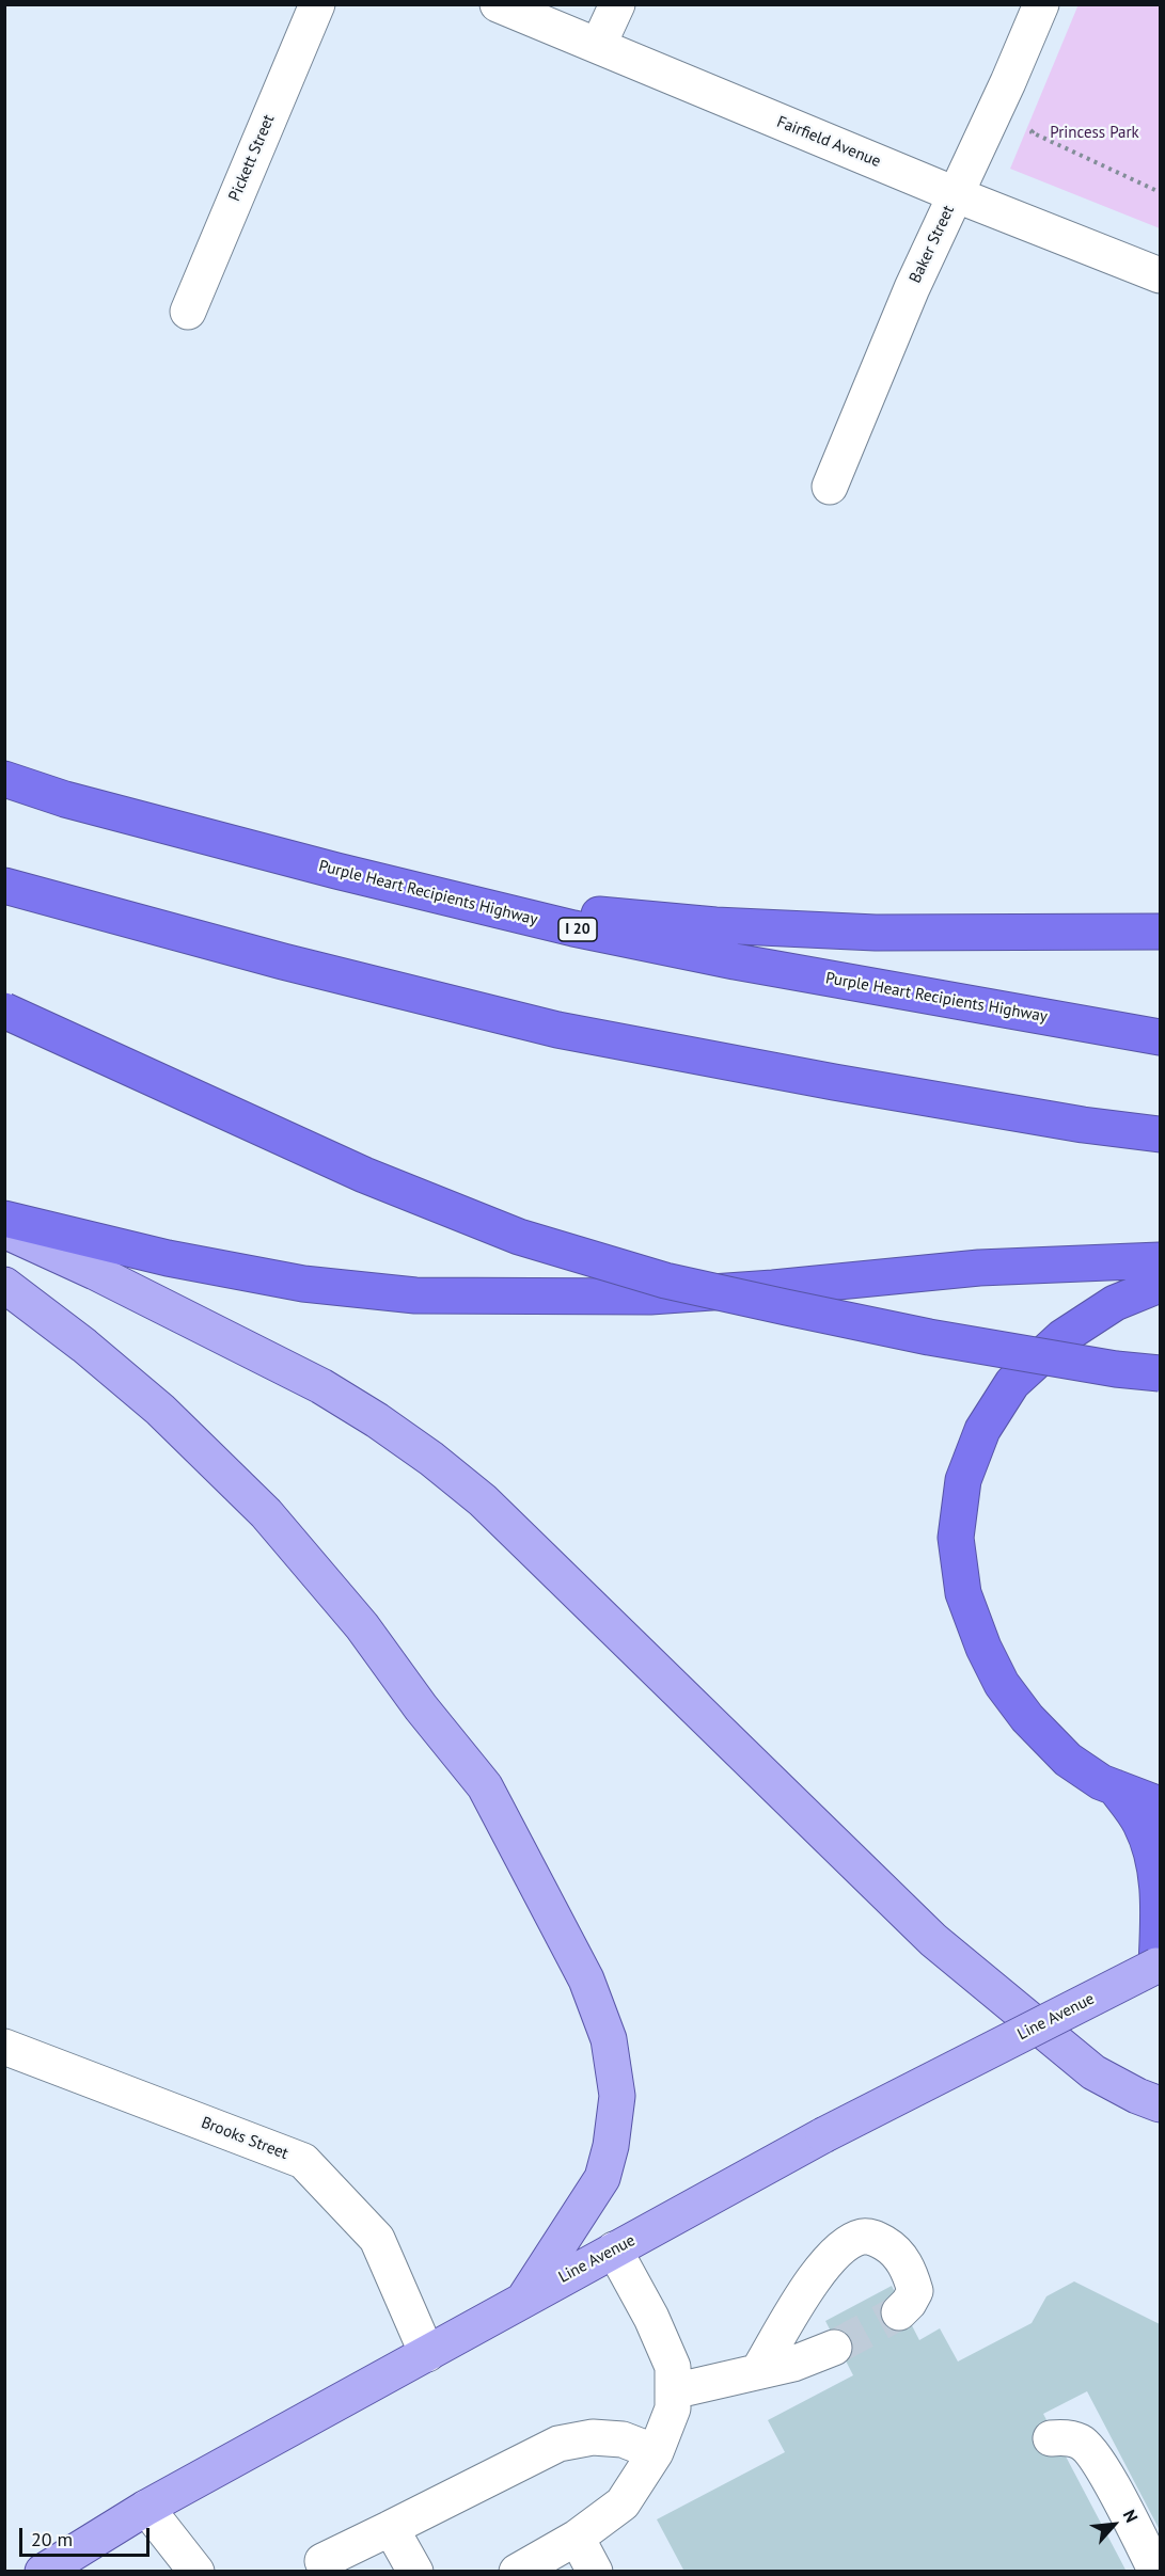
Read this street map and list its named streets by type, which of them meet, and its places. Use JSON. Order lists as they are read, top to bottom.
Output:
{
  "streets": {
    "highway": ["Purple Heart Recipients Highway", "I 20"],
    "main road": ["Line Avenue"],
    "street": [
      "Fairfield Avenue",
      "Pickett Street",
      "Baker Street",
      "Brooks Street"
    ]
  },
  "crossings": [
    ["Fairfield Avenue", "Baker Street"],
    ["Line Avenue", "Brooks Street"]
  ],
  "parks": ["Princess Park"],
  "scale_bar": "20 m",
  "north": "top right"
}
